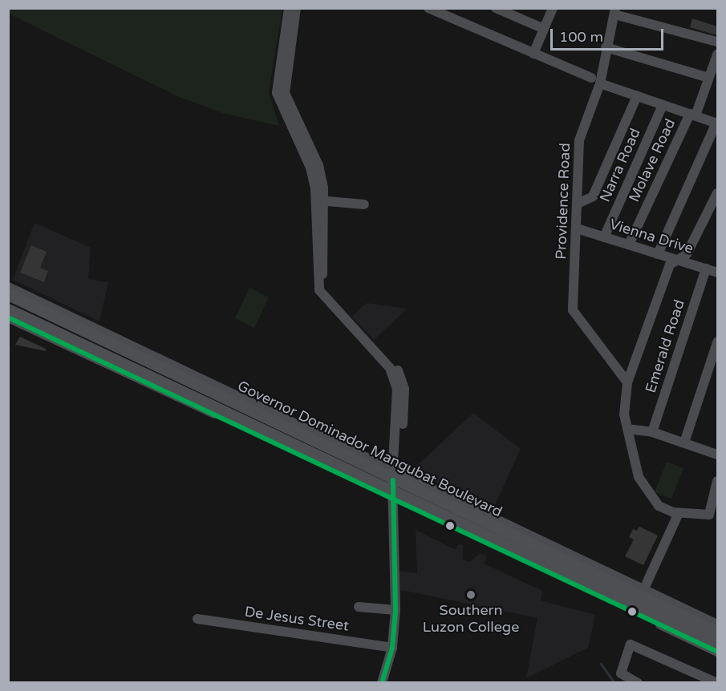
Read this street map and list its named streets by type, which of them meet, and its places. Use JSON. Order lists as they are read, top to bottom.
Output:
{
  "streets": {
    "main road": ["Governor Dominador Mangubat Boulevard"],
    "street": [
      "Molave Road",
      "Narra Road",
      "Providence Road",
      "Vienna Drive",
      "Emerald Road",
      "De Jesus Street"
    ]
  },
  "crossings": [
    ["Molave Road", "Vienna Drive"],
    ["Narra Road", "Vienna Drive"],
    ["Providence Road", "Vienna Drive"],
    ["Vienna Drive", "Emerald Road"]
  ],
  "places": ["Southern Luzon College"],
  "scale_bar": "100 m"
}
